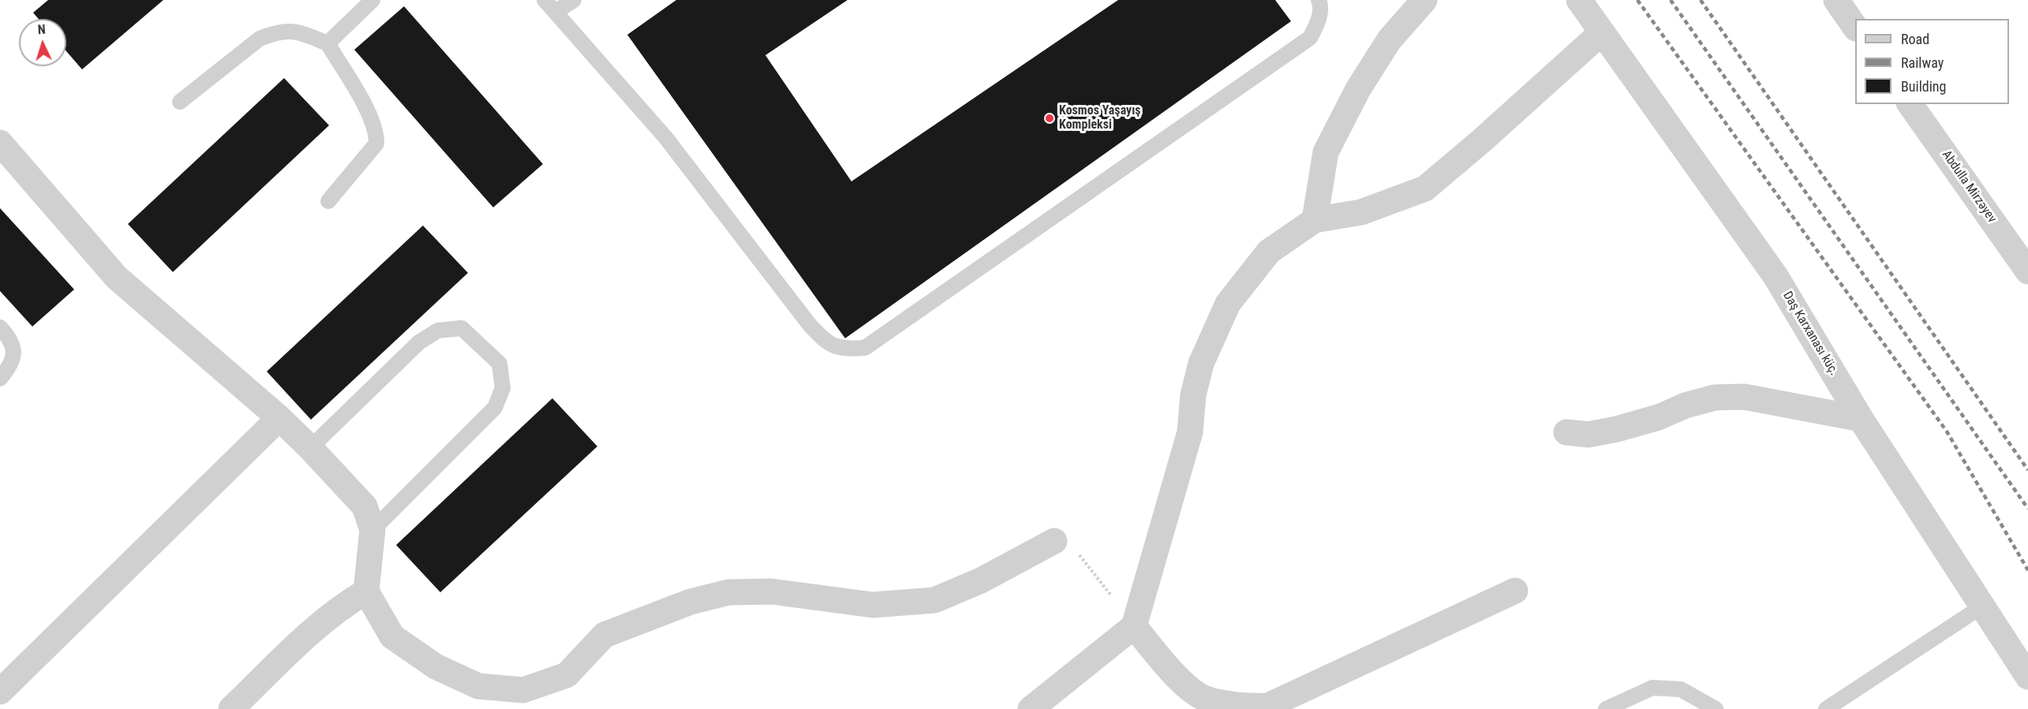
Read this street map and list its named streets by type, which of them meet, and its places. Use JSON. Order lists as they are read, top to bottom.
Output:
{
  "streets": {
    "street": ["Abdulla Mirzəyev", "Daş Karxanası küç."]
  },
  "places": ["Kosmos Yaşayış Kompleksi"],
  "legend": ["Road", "Railway", "Building"],
  "north": "top"
}
